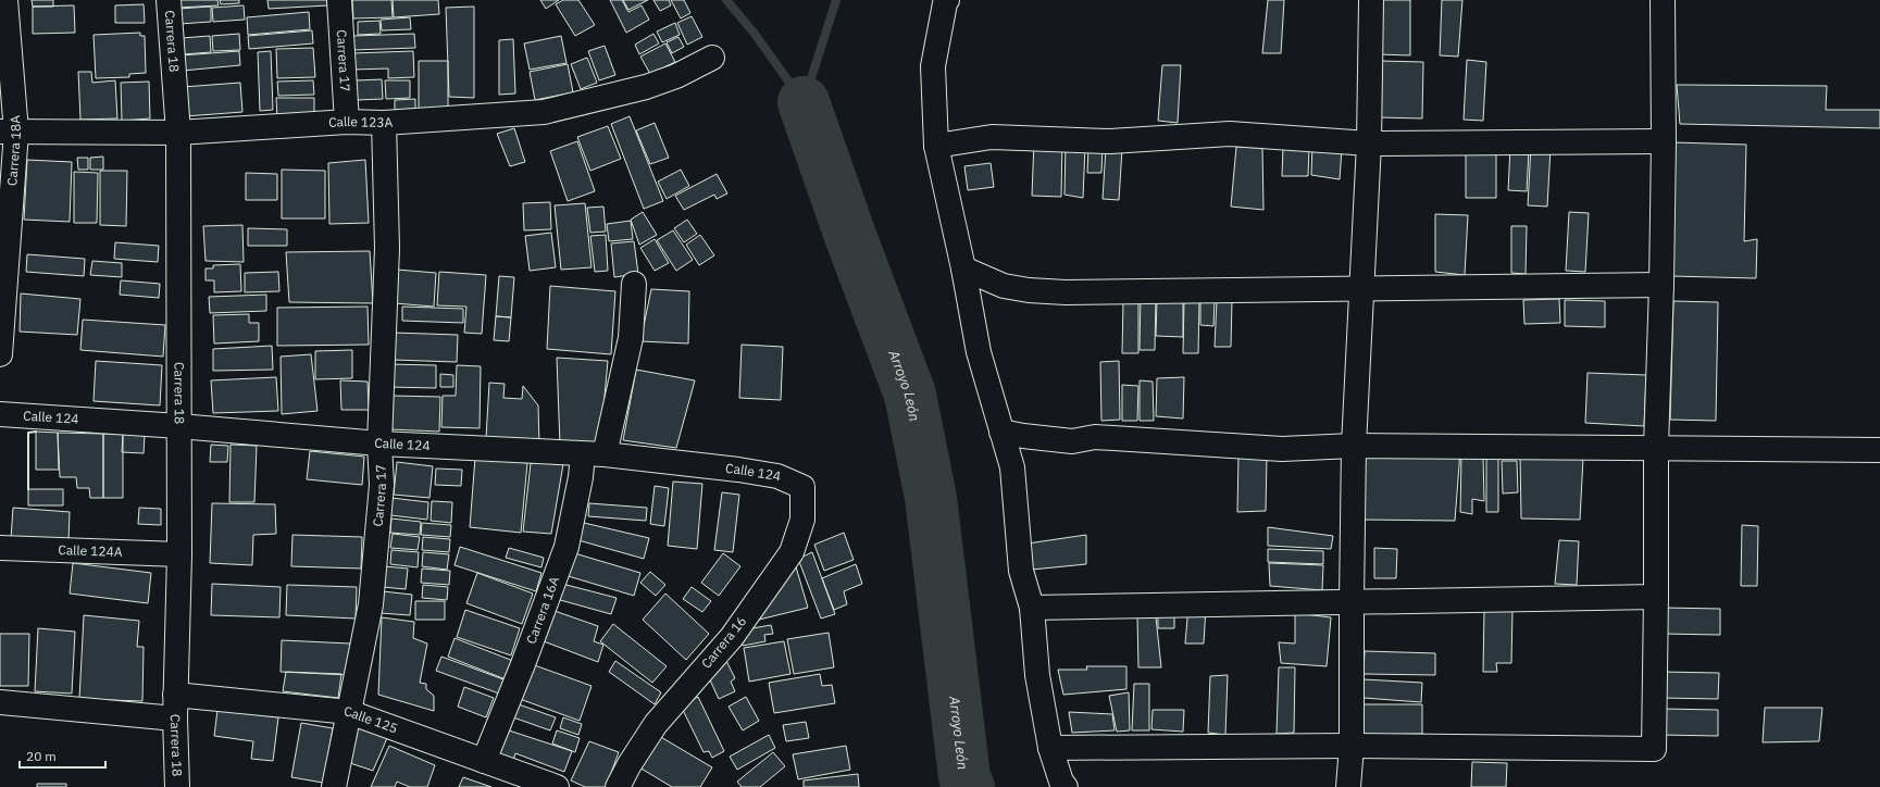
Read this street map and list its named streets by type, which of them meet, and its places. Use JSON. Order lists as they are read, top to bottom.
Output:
{
  "streets": {
    "street": [
      "Carrera 18",
      "Carrera 17",
      "Calle 123A",
      "Carrera 18A",
      "Calle 124",
      "Calle 124A",
      "Carrera 16A",
      "Carrera 16",
      "Calle 125"
    ]
  },
  "crossings": [
    ["Carrera 18", "Calle 123A"],
    ["Carrera 18", "Calle 124"],
    ["Carrera 18", "Calle 124A"],
    ["Carrera 18", "Calle 125"],
    ["Carrera 17", "Calle 123A"],
    ["Carrera 17", "Calle 124"],
    ["Carrera 17", "Calle 125"],
    ["Calle 123A", "Carrera 18A"],
    ["Calle 124", "Carrera 16A"],
    ["Calle 124", "Carrera 16"],
    ["Carrera 16A", "Calle 125"]
  ],
  "water": ["Arroyo León"],
  "scale_bar": "20 m"
}
